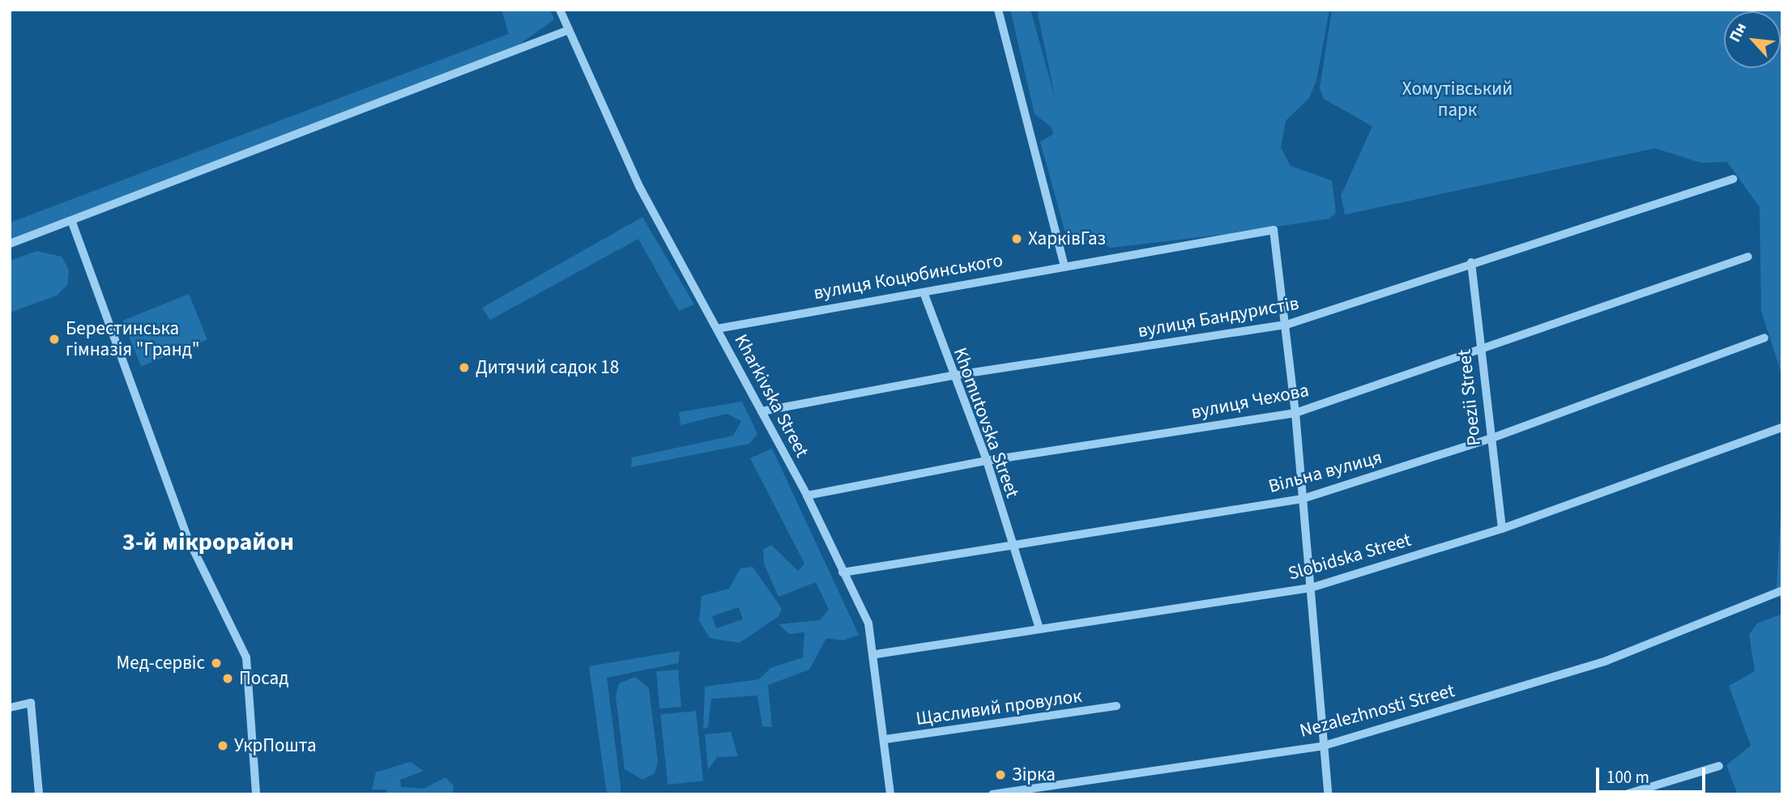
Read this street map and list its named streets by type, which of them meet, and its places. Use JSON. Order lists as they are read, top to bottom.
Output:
{
  "streets": {
    "street": [
      "вулиця Коцюбинського",
      "вулиця Бандуристів",
      "Kharkivska Street",
      "Poezii Street",
      "вулиця Чехова",
      "Khomutovska Street",
      "Вільна вулиця",
      "Slobidska Street",
      "Щасливий провулок",
      "Nezalezhnosti Street"
    ]
  },
  "crossings": [
    ["вулиця Коцюбинського", "вулиця Бандуристів"],
    ["вулиця Коцюбинського", "Kharkivska Street"],
    ["вулиця Коцюбинського", "Khomutovska Street"],
    ["вулиця Бандуристів", "Kharkivska Street"],
    ["вулиця Бандуристів", "Poezii Street"],
    ["вулиця Бандуристів", "Khomutovska Street"],
    ["Kharkivska Street", "вулиця Чехова"],
    ["Kharkivska Street", "Вільна вулиця"],
    ["Kharkivska Street", "Slobidska Street"],
    ["Kharkivska Street", "Щасливий провулок"],
    ["Poezii Street", "вулиця Чехова"],
    ["Poezii Street", "Вільна вулиця"],
    ["Poezii Street", "Slobidska Street"],
    ["вулиця Чехова", "Khomutovska Street"],
    ["Khomutovska Street", "Вільна вулиця"],
    ["Khomutovska Street", "Slobidska Street"]
  ],
  "districts": ["3-й мікрорайон"],
  "parks": ["Хомутівський парк"],
  "places": [
    "ХарківГаз",
    "Берестинська гімназія \"Гранд\"",
    "Дитячий садок 18",
    "Мед-сервіс",
    "Посад",
    "УкрПошта",
    "Зірка"
  ],
  "scale_bar": "100 m",
  "north": "top left"
}
